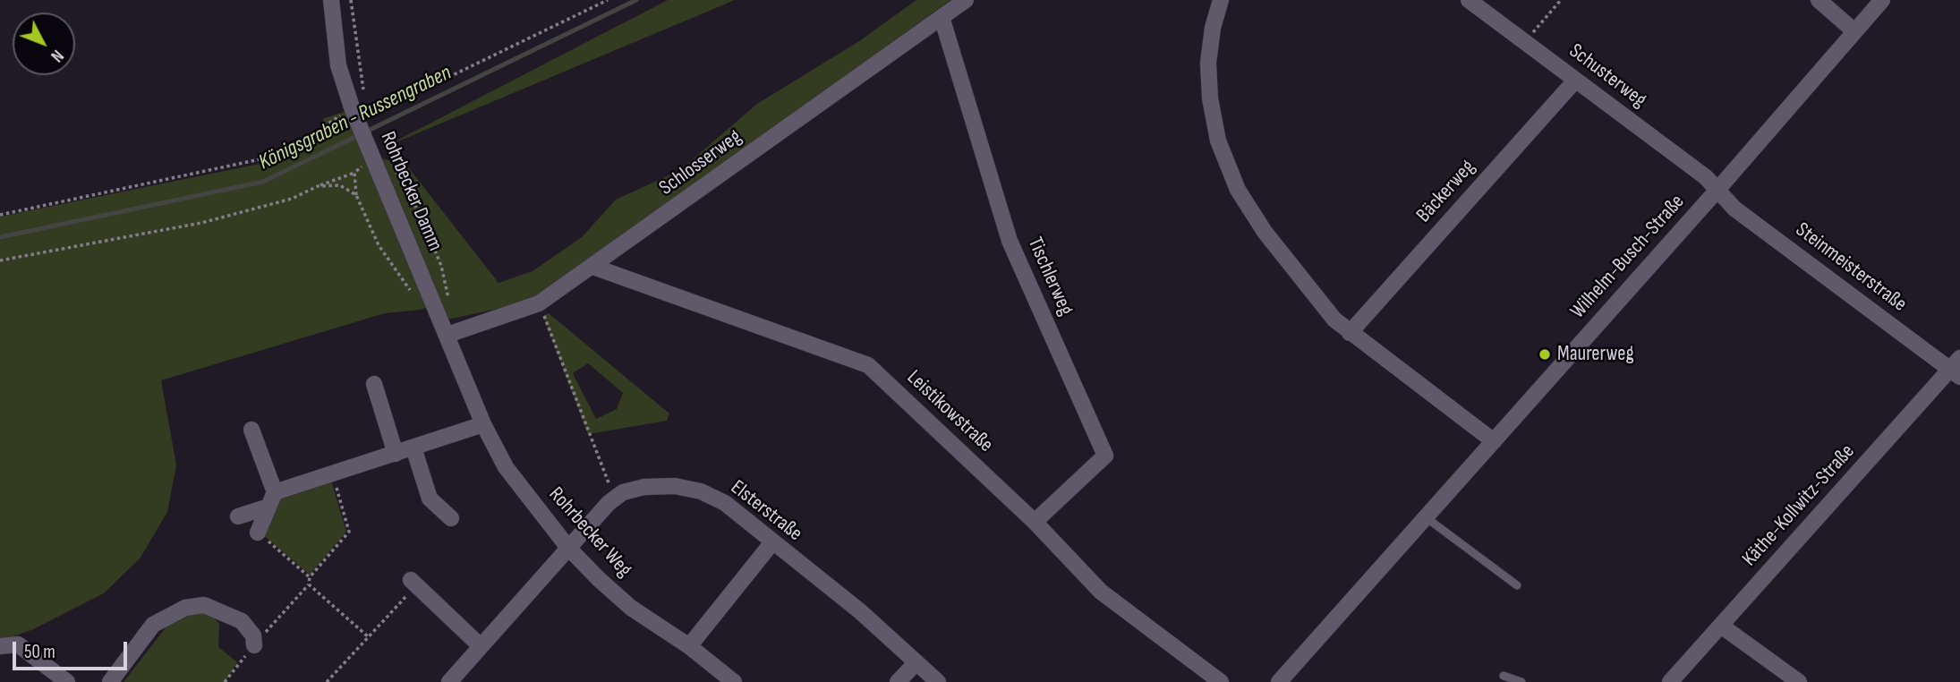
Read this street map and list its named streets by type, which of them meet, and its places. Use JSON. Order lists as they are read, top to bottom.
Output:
{
  "streets": {
    "street": [
      "Schusterweg",
      "Schlosserweg",
      "Rohrbecker Damm",
      "Bäckerweg",
      "Wilhelm-Busch-Straße",
      "Steinmeisterstraße",
      "Tischlerweg",
      "Leistikowstraße",
      "Käthe-Kollwitz-Straße",
      "Elsterstraße",
      "Rohrbecker Weg"
    ]
  },
  "crossings": [
    ["Schusterweg", "Bäckerweg"],
    ["Schusterweg", "Wilhelm-Busch-Straße"],
    ["Schusterweg", "Steinmeisterstraße"],
    ["Schlosserweg", "Rohrbecker Damm"],
    ["Schlosserweg", "Tischlerweg"],
    ["Schlosserweg", "Leistikowstraße"],
    ["Schlosserweg", "Rohrbecker Weg"],
    ["Rohrbecker Damm", "Rohrbecker Weg"],
    ["Wilhelm-Busch-Straße", "Steinmeisterstraße"],
    ["Steinmeisterstraße", "Käthe-Kollwitz-Straße"],
    ["Tischlerweg", "Leistikowstraße"],
    ["Elsterstraße", "Rohrbecker Weg"]
  ],
  "water": ["Königsgraben - Russengraben"],
  "places": ["Maurerweg"],
  "scale_bar": "50 m",
  "north": "bottom right"
}
